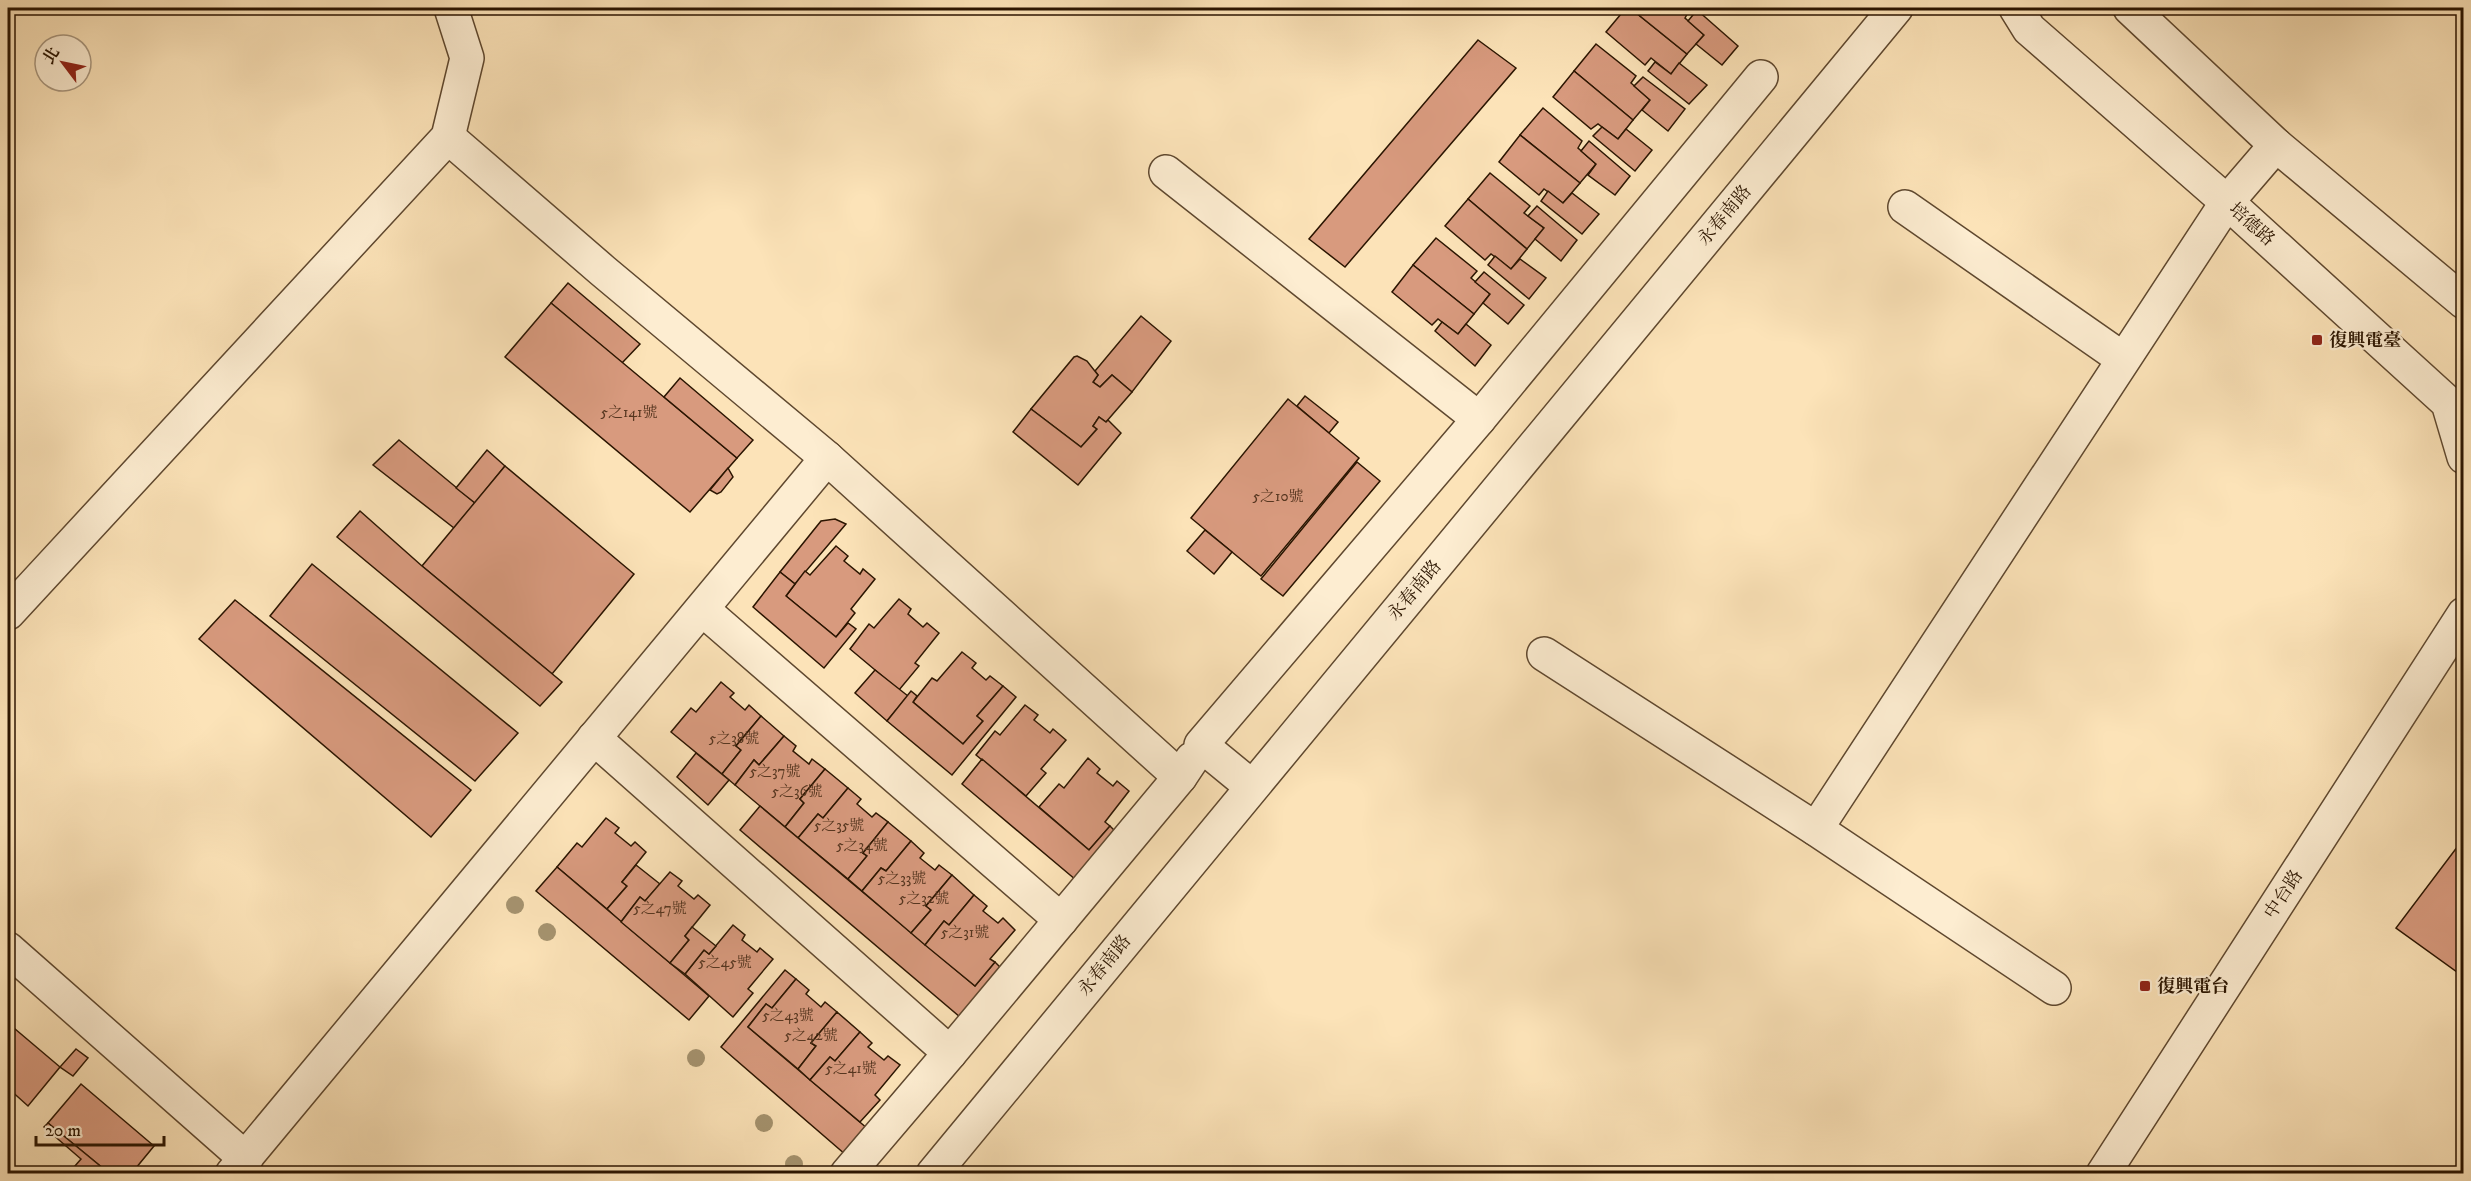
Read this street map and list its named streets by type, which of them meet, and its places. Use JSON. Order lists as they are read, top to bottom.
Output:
{
  "streets": {
    "street": ["永春南路", "培德路", "中台路"]
  },
  "places": {
    "transit": ["復興電臺", "復興電台"]
  },
  "house_numbers": [
    "5之141號",
    "5之10號",
    "5之38號",
    "5之37號",
    "5之36號",
    "5之35號",
    "5之34號",
    "5之33號",
    "5之32號",
    "5之47號",
    "5之31號",
    "5之45號",
    "5之43號",
    "5之42號",
    "5之41號"
  ],
  "scale_bar": "20 m",
  "north": "top left"
}
